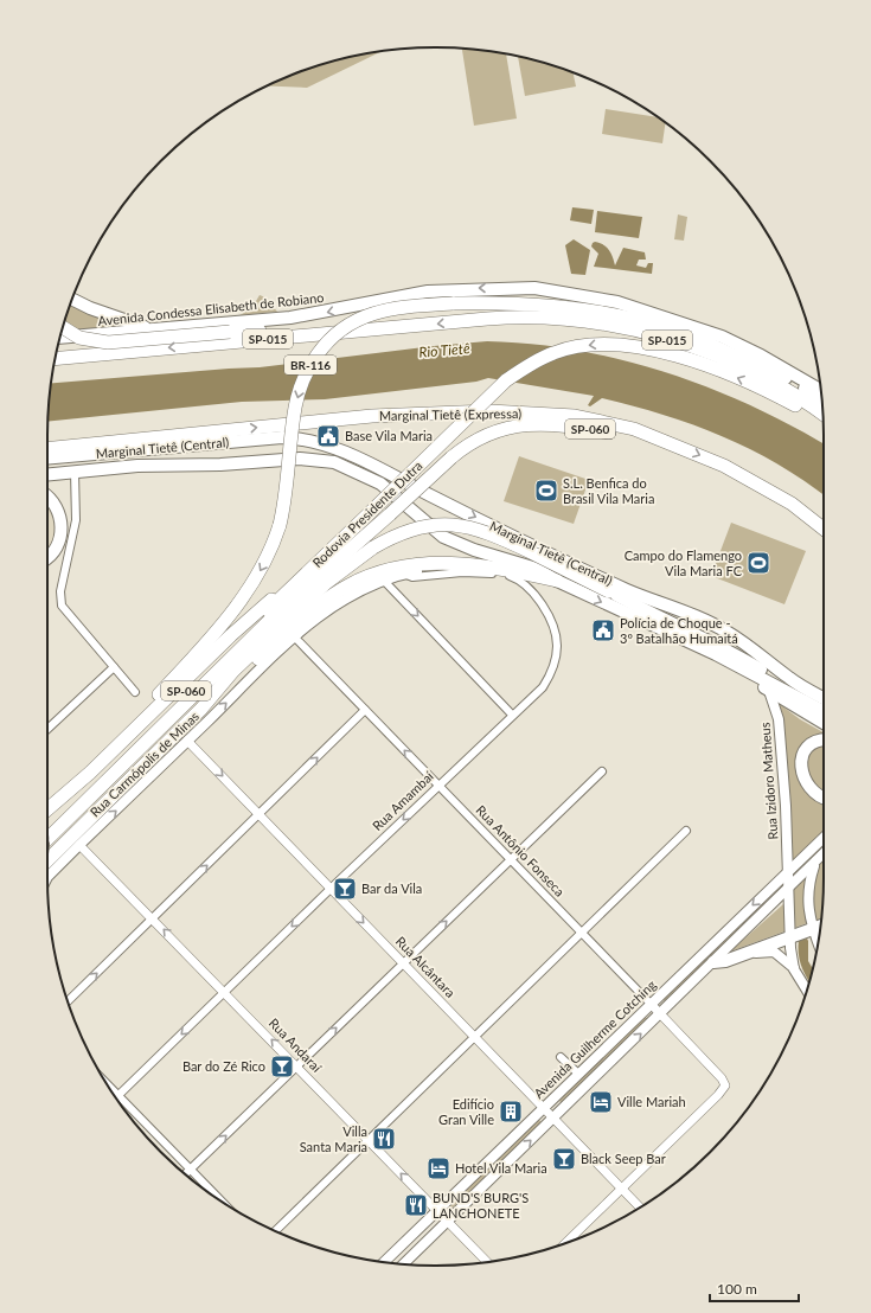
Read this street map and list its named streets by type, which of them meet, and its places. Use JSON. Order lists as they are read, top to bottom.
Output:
{
  "streets": {
    "highway": [
      "Avenida Condessa Elisabeth de Robiano",
      "SP-015",
      "BR-116",
      "Marginal Tietê (Expressa)",
      "SP-060",
      "Marginal Tietê (Central)",
      "Rodovia Presidente Dutra"
    ],
    "main road": [
      "Rua Carmópolis de Minas",
      "Rua Izidoro Matheus",
      "Rua Amambaí",
      "Avenida Guilherme Cotching"
    ],
    "street": ["Rua Antônio Fonseca", "Rua Alcântara", "Rua Andaraí"]
  },
  "crossings": [
    ["Marginal Tietê (Expressa)", "Rodovia Presidente Dutra"],
    ["Rua Carmópolis de Minas", "Rua Amambaí"],
    ["Rua Carmópolis de Minas", "Rua Antônio Fonseca"],
    ["Rua Carmópolis de Minas", "Rua Alcântara"],
    ["Rua Carmópolis de Minas", "Rua Andaraí"],
    ["Rua Izidoro Matheus", "Avenida Guilherme Cotching"],
    ["Rua Amambaí", "Rua Antônio Fonseca"],
    ["Rua Amambaí", "Rua Alcântara"],
    ["Rua Amambaí", "Rua Andaraí"],
    ["Rua Antônio Fonseca", "Rua Alcântara"],
    ["Rua Antônio Fonseca", "Avenida Guilherme Cotching"],
    ["Rua Alcântara", "Avenida Guilherme Cotching"],
    ["Avenida Guilherme Cotching", "Rua Andaraí"]
  ],
  "one_way": ["Rua Carmópolis de Minas", "Rua Amambaí", "Rua Andaraí"],
  "water": ["Rio Tietê"],
  "places": {
    "public building": ["Base Vila Maria", "Polícia de Choque - 3º Batalhão Humaitá"],
    "sports": ["S.L. Benfica do Brasil Vila Maria", "Campo do Flamengo Vila Maria FC"],
    "bar": ["Bar da Vila", "Bar do Zé Rico", "Black Seep Bar"],
    "hotel": ["Ville Mariah", "Hotel Vila Maria"],
    "building": ["Edifício Gran Ville"],
    "restaurant": ["Villa Santa Maria", "BUND'S BURG'S LANCHONETE"]
  },
  "scale_bar": "100 m"
}
